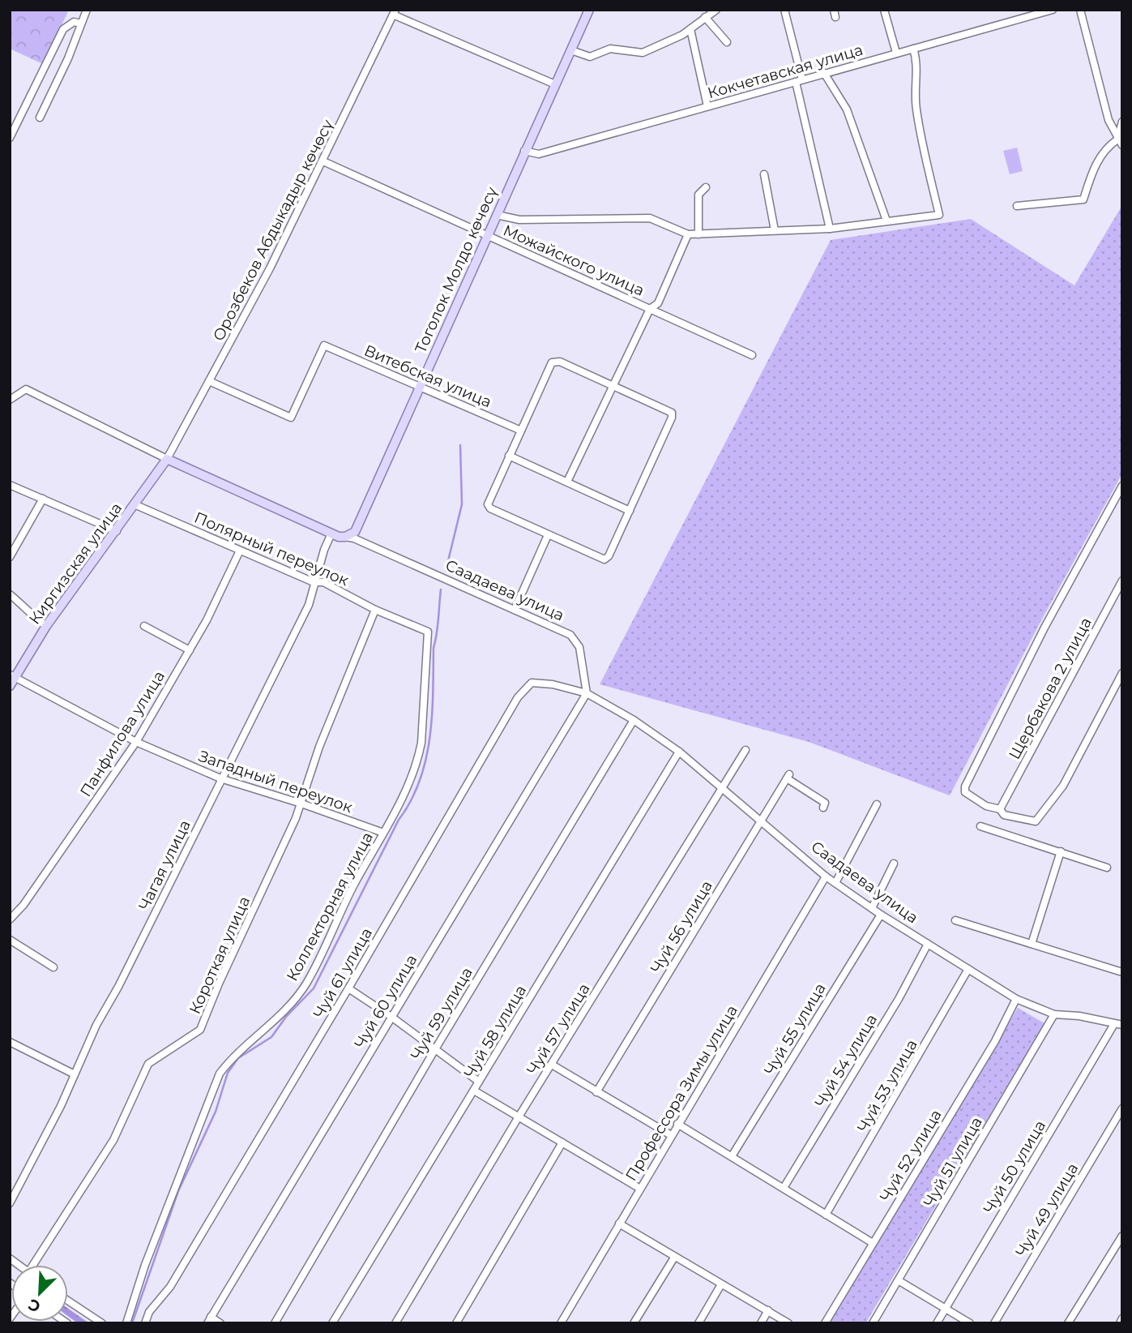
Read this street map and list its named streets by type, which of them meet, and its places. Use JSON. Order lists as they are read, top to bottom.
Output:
{
  "streets": {
    "main road": ["Тоголок Молдо көчөсү", "Киргизская улица", "Саадаева улица"],
    "street": [
      "Кокчетавская улица",
      "Орозбеков Абдыкадыр көчөсү",
      "Можайского улица",
      "Витебская улица",
      "Полярный переулок",
      "Щербакова 2 улица",
      "Панфилова улица",
      "Западный переулок",
      "Чагая улица",
      "Коллекторная улица",
      "Чуй 56 улица",
      "Короткая улица",
      "Чуй 61 улица",
      "Чуй 60 улица",
      "Чуй 59 улица",
      "Чуй 57 улица",
      "Чуй 55 улица",
      "Чуй 58 улица",
      "Чуй 54 улица",
      "Чуй 53 улица",
      "Профессора Зимы улица",
      "Чуй 52 улица",
      "Чуй 51 улица",
      "Чуй 50 улица",
      "Чуй 49 улица"
    ]
  },
  "crossings": [
    ["Кокчетавская улица", "Тоголок Молдо көчөсү"],
    ["Орозбеков Абдыкадыр көчөсү", "Можайского улица"],
    ["Орозбеков Абдыкадыр көчөсү", "Витебская улица"],
    ["Орозбеков Абдыкадыр көчөсү", "Киргизская улица"],
    ["Орозбеков Абдыкадыр көчөсү", "Саадаева улица"],
    ["Можайского улица", "Тоголок Молдо көчөсү"],
    ["Тоголок Молдо көчөсү", "Витебская улица"],
    ["Тоголок Молдо көчөсү", "Саадаева улица"],
    ["Полярный переулок", "Киргизская улица"],
    ["Полярный переулок", "Панфилова улица"],
    ["Полярный переулок", "Чагая улица"],
    ["Полярный переулок", "Коллекторная улица"],
    ["Полярный переулок", "Короткая улица"],
    ["Киргизская улица", "Саадаева улица"],
    ["Киргизская улица", "Западный переулок"],
    ["Саадаева улица", "Чагая улица"],
    ["Саадаева улица", "Чуй 56 улица"],
    ["Саадаева улица", "Чуй 61 улица"],
    ["Саадаева улица", "Чуй 60 улица"],
    ["Саадаева улица", "Чуй 59 улица"],
    ["Саадаева улица", "Чуй 57 улица"],
    ["Саадаева улица", "Чуй 55 улица"],
    ["Саадаева улица", "Чуй 58 улица"],
    ["Саадаева улица", "Чуй 54 улица"],
    ["Саадаева улица", "Чуй 53 улица"],
    ["Саадаева улица", "Профессора Зимы улица"],
    ["Саадаева улица", "Чуй 52 улица"],
    ["Саадаева улица", "Чуй 51 улица"],
    ["Саадаева улица", "Чуй 50 улица"],
    ["Панфилова улица", "Западный переулок"],
    ["Западный переулок", "Чагая улица"],
    ["Западный переулок", "Коллекторная улица"],
    ["Западный переулок", "Короткая улица"],
    ["Чуй 61 улица", "Чуй 60 улица"]
  ],
  "north": "bottom left"
}
